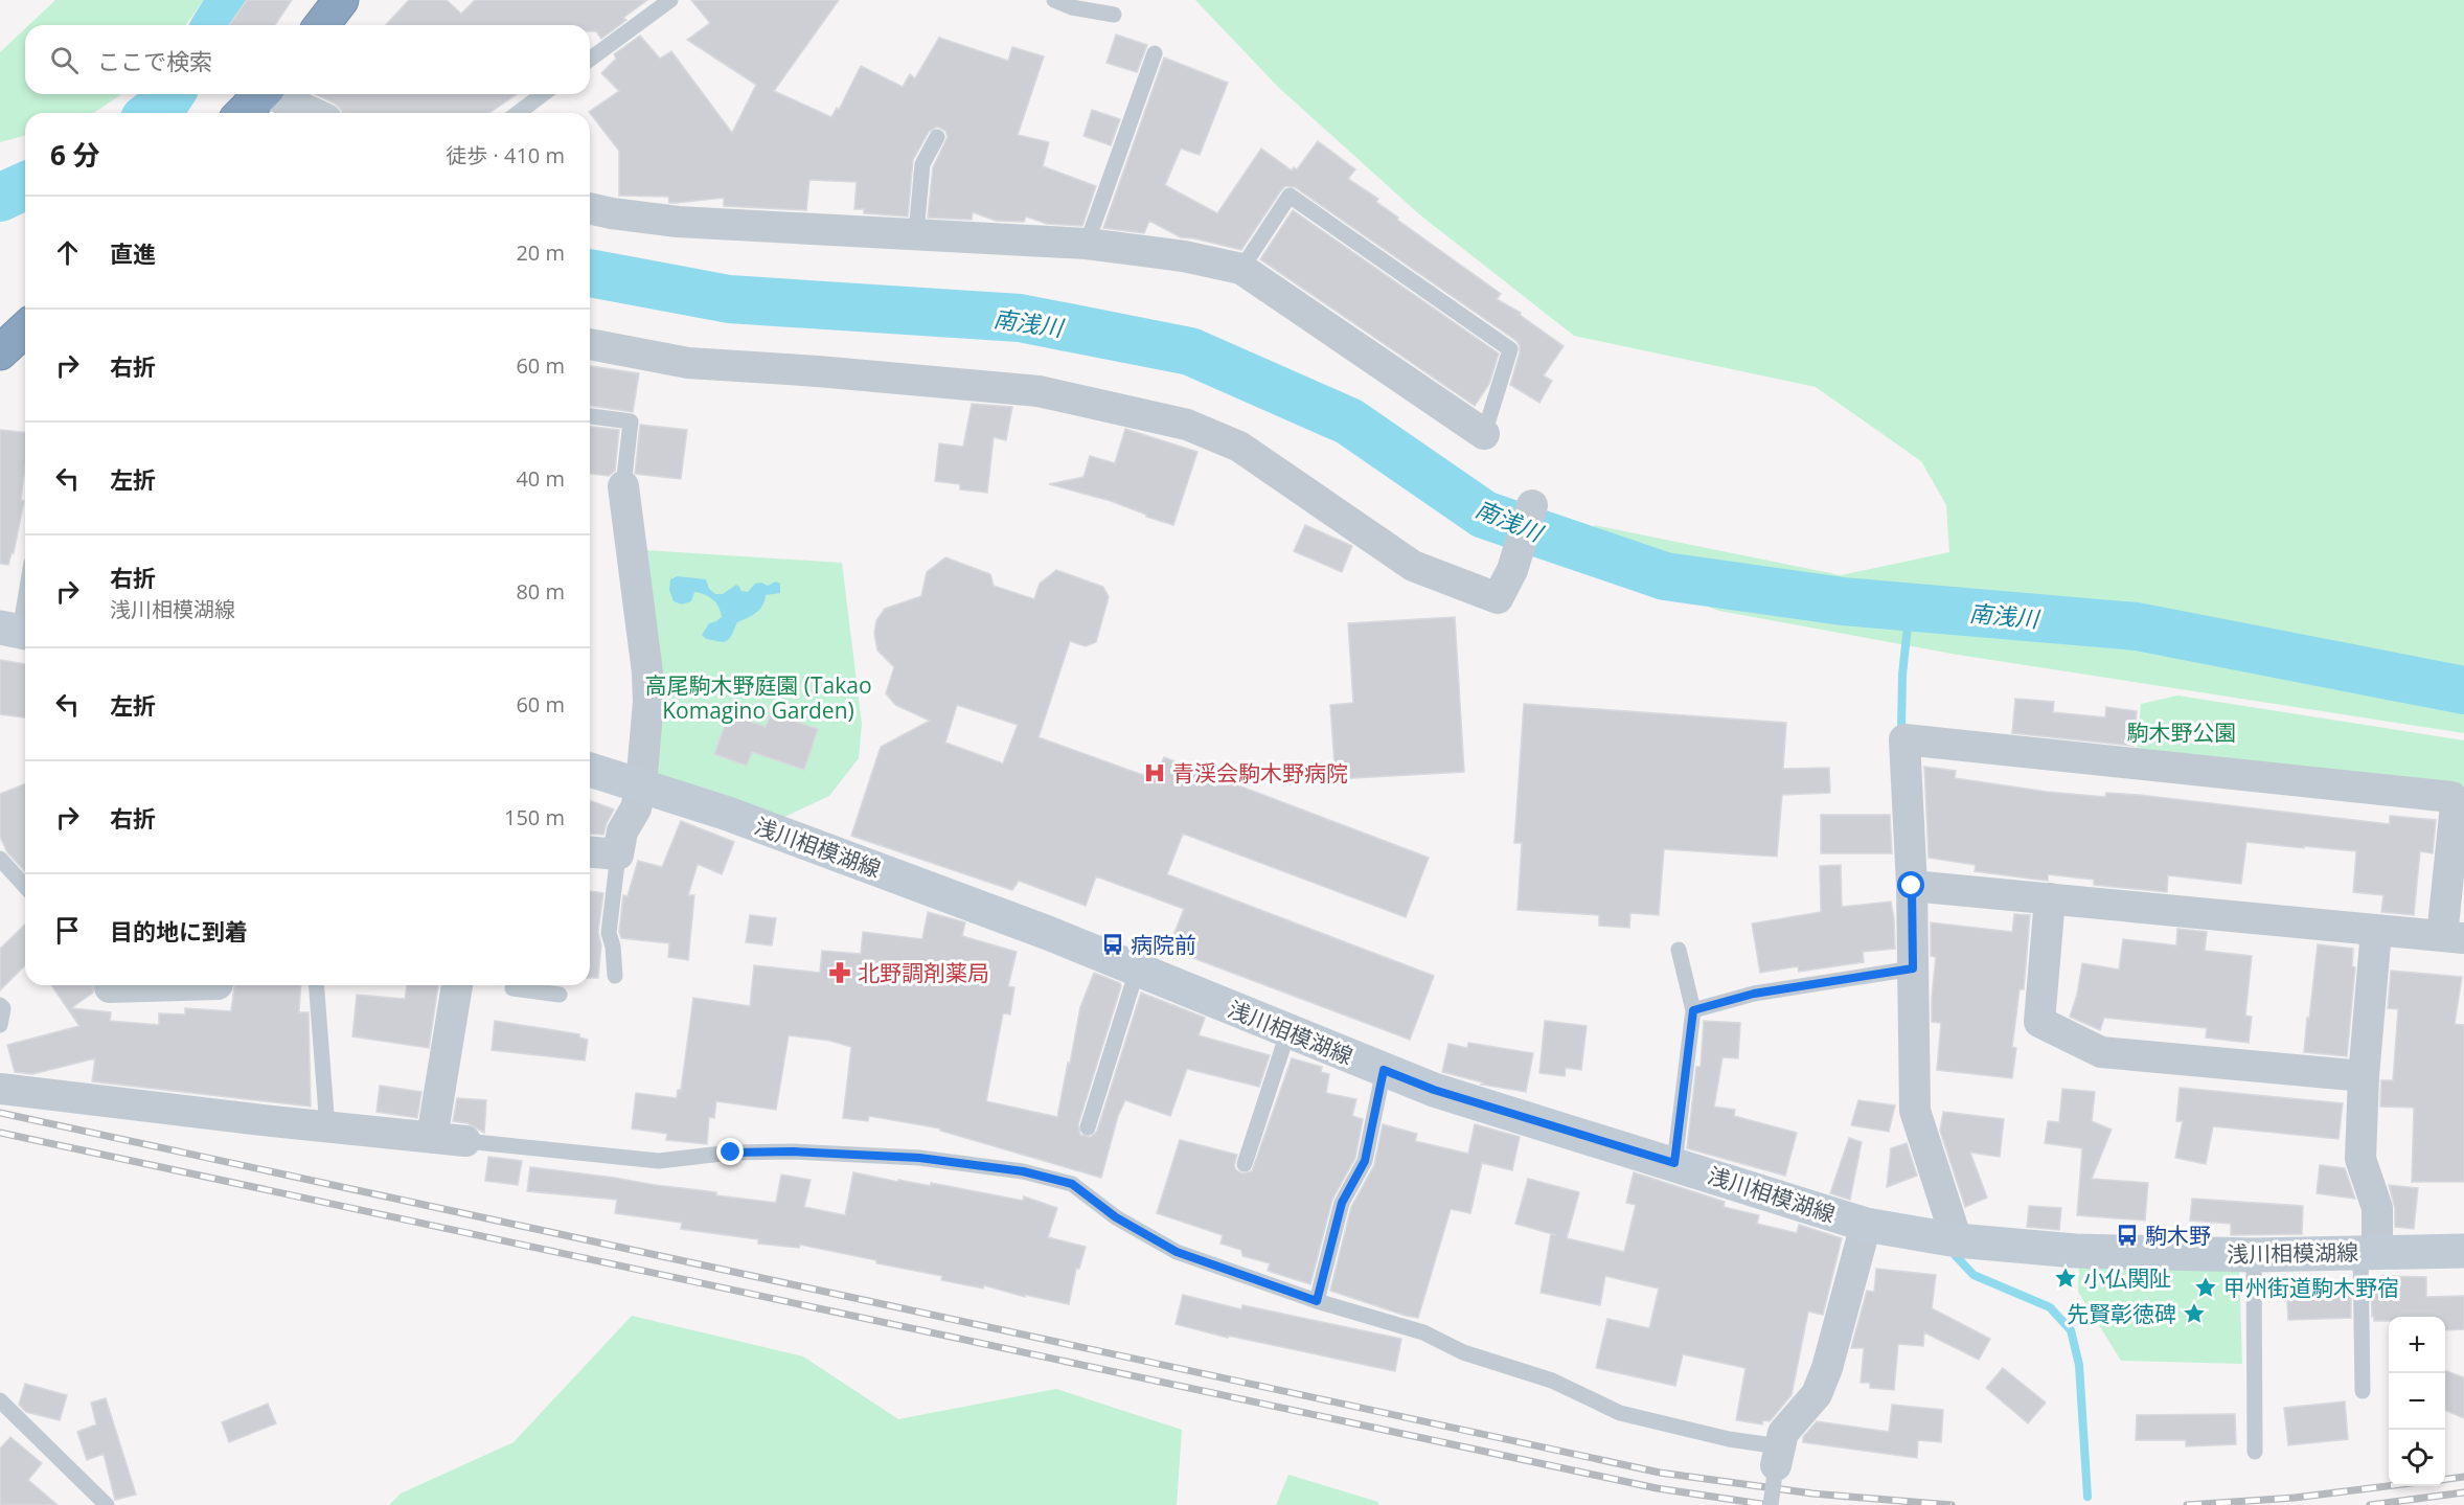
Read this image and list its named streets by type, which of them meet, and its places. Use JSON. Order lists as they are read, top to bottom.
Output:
{
  "streets": {
    "main road": ["浅川相模湖線"]
  },
  "water": ["南浅川"],
  "parks": ["高尾駒木野庭園 (Takao Komagino Garden)", "駒木野公園"],
  "places": {
    "hospital": ["青渓会駒木野病院"],
    "bus stop": ["病院前", "駒木野"],
    "pharmacy": ["北野調剤薬局"],
    "place": ["小仏関阯", "甲州街道駒木野宿", "先賢彰徳碑"]
  },
  "page": {
    "search": "ここで検索",
    "heading": ["6 分", "徒歩 · 410 m"],
    "list": [
      ["直進", "20 m"],
      ["右折", "60 m"],
      ["左折", "40 m"],
      ["右折", "浅川相模湖線", "80 m"],
      ["左折", "60 m"],
      ["右折", "150 m"],
      "目的地に到着"
    ],
    "map_buttons": ["+", "−"]
  }
}
